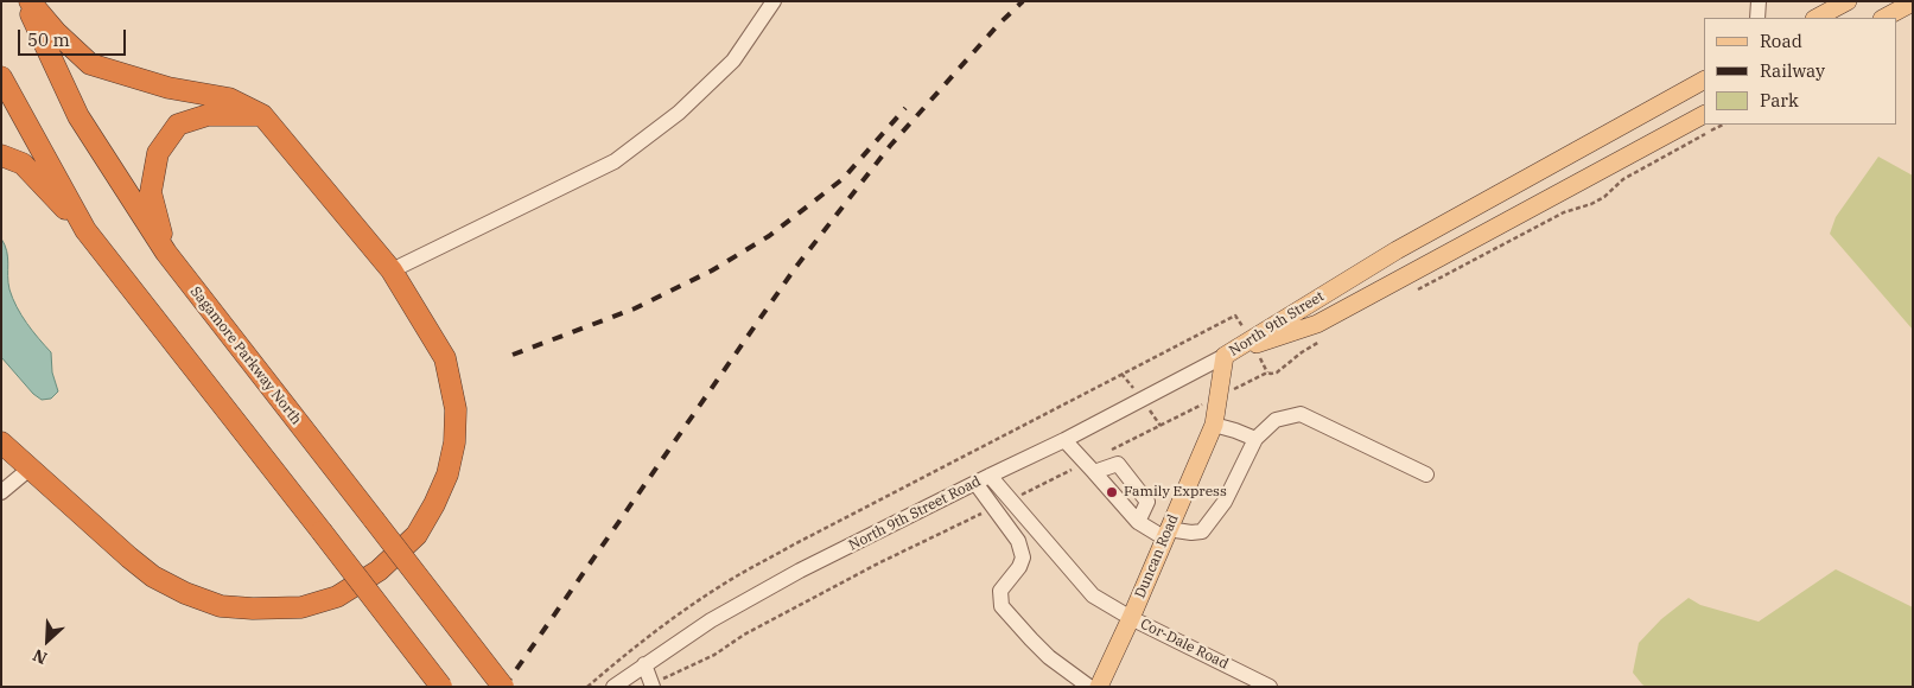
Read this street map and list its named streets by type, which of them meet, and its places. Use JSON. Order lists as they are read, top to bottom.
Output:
{
  "streets": {
    "highway": ["Sagamore Parkway North"],
    "main road": ["North 9th Street", "Duncan Road"],
    "street": ["North 9th Street Road", "Cor-Dale Road"]
  },
  "crossings": [
    ["North 9th Street", "North 9th Street Road"],
    ["North 9th Street", "Duncan Road"],
    ["North 9th Street Road", "Duncan Road"],
    ["North 9th Street Road", "Cor-Dale Road"],
    ["Duncan Road", "Cor-Dale Road"]
  ],
  "places": ["Family Express"],
  "legend": ["Road", "Railway", "Park"],
  "scale_bar": "50 m",
  "north": "bottom left"
}
